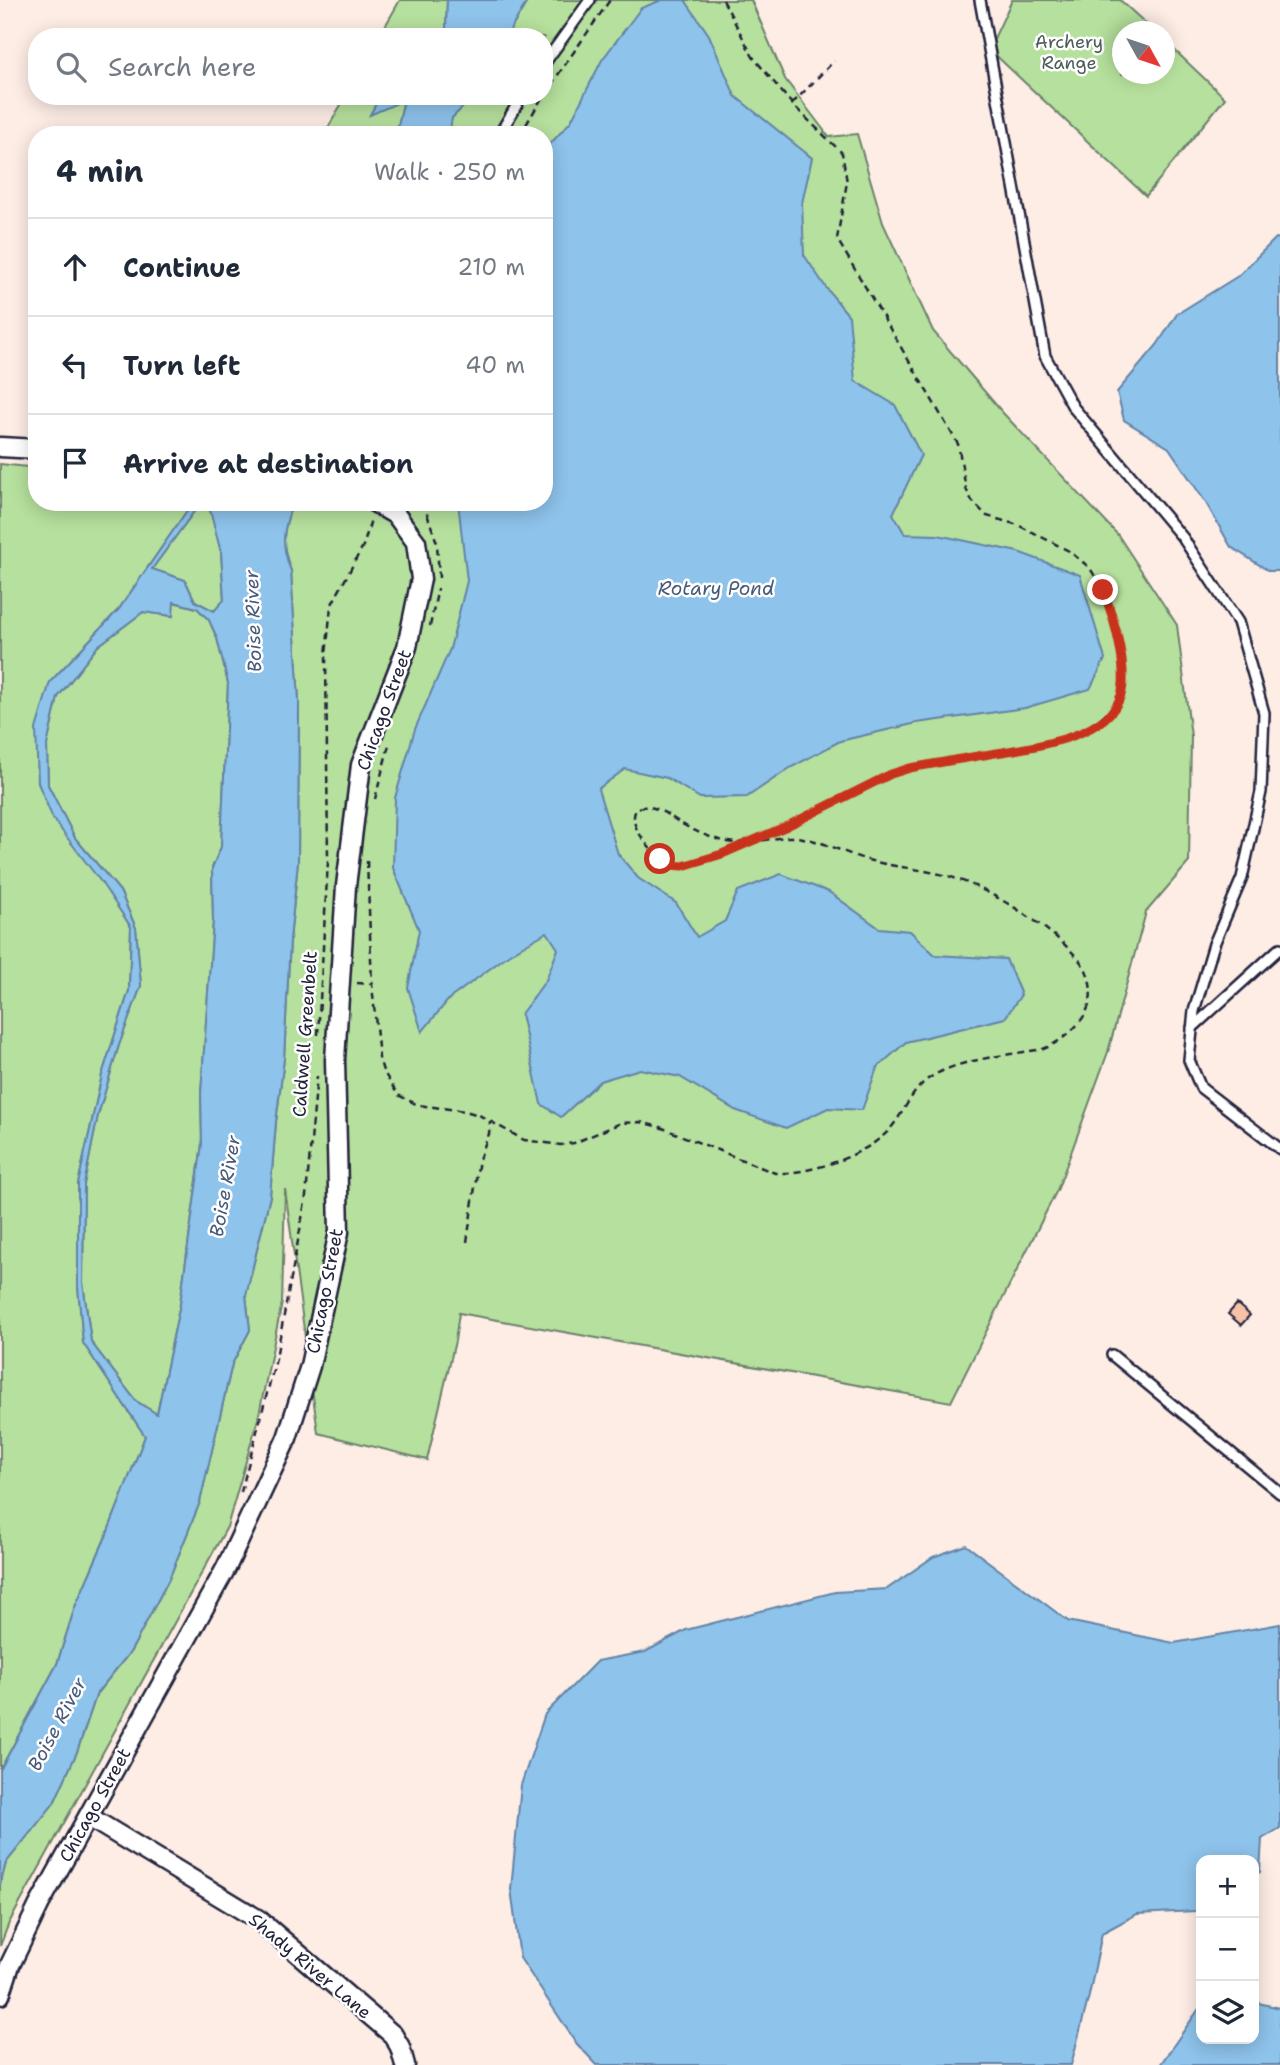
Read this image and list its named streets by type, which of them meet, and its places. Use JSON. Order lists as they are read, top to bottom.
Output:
{
  "streets": {
    "street": ["Chicago Street", "Shady River Lane"],
    "path": ["Caldwell Greenbelt"]
  },
  "crossings": [
    ["Chicago Street", "Shady River Lane"]
  ],
  "water": ["Rotary Pond", "Boise River"],
  "parks": ["Archery Range"],
  "north": "bottom right",
  "page": {
    "search": "Search here",
    "heading": ["4 min", "Walk · 250 m"],
    "list": [
      ["Continue", "210 m"],
      ["Turn left", "40 m"],
      "Arrive at destination"
    ],
    "map_buttons": ["+", "−"]
  }
}
